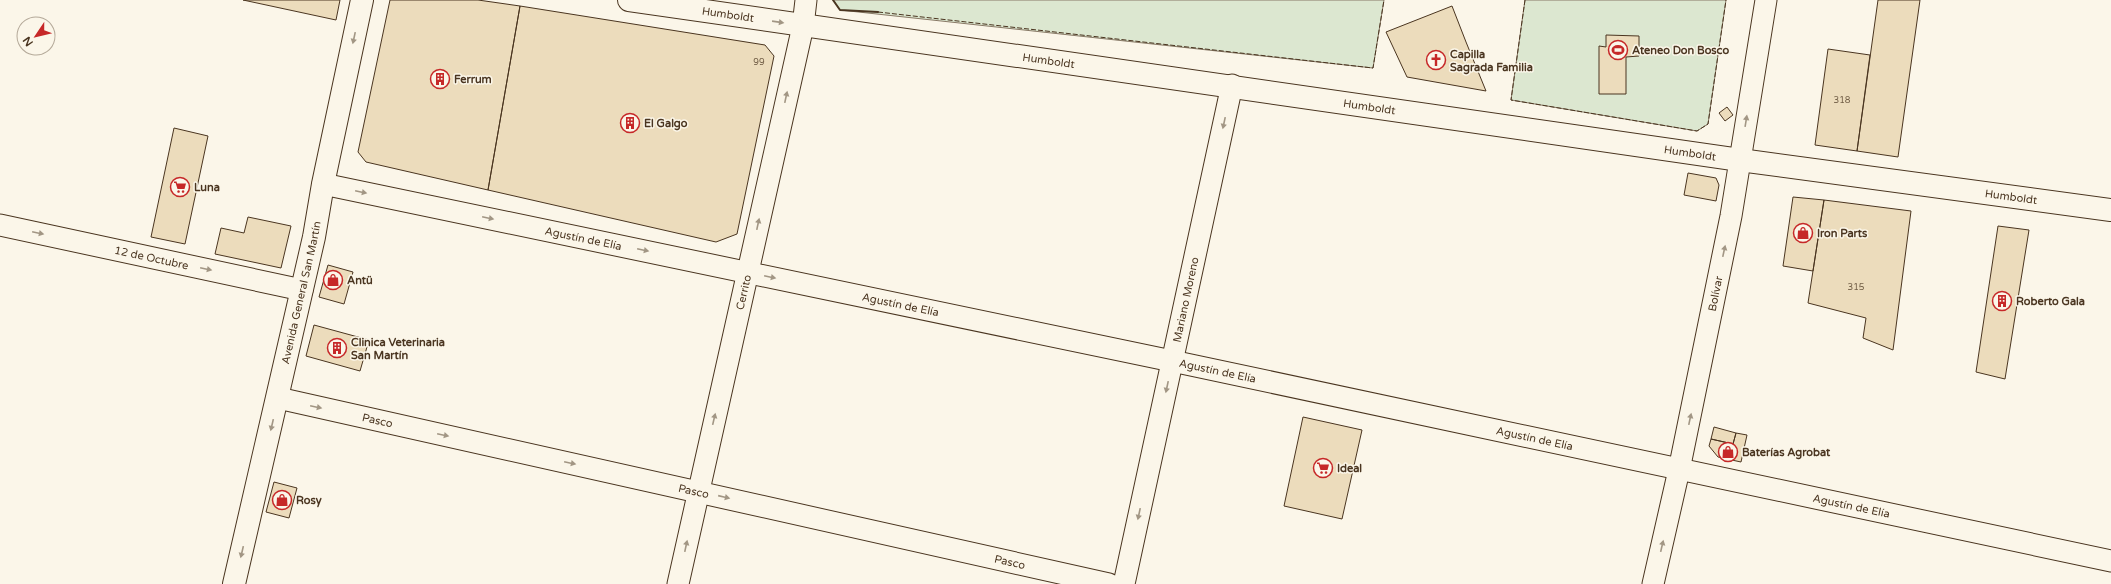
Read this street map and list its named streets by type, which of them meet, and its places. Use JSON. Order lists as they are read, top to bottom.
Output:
{
  "streets": {
    "street": [
      "Humboldt",
      "Agustín de Elía",
      "12 de Octubre",
      "Cerrito",
      "Avenida General San Martín",
      "Bolívar",
      "Mariano Moreno",
      "Pasco"
    ]
  },
  "crossings": [
    ["Humboldt", "Cerrito"],
    ["Humboldt", "Bolívar"],
    ["Humboldt", "Mariano Moreno"],
    ["Agustín de Elía", "Cerrito"],
    ["Agustín de Elía", "Avenida General San Martín"],
    ["Agustín de Elía", "Bolívar"],
    ["Agustín de Elía", "Mariano Moreno"],
    ["12 de Octubre", "Avenida General San Martín"],
    ["Cerrito", "Pasco"],
    ["Avenida General San Martín", "Pasco"]
  ],
  "one_way": [
    "Agustín de Elía",
    "12 de Octubre",
    "Cerrito",
    "Avenida General San Martín",
    "Bolívar",
    "Mariano Moreno",
    "Pasco"
  ],
  "places": {
    "sports": ["Ateneo Don Bosco"],
    "church": ["Capilla Sagrada Familia"],
    "building": [
      "Ferrum",
      "El Galgo",
      "Roberto Gala",
      "Clinica Veterinaria San Martín"
    ],
    "supermarket": ["Luna", "Ideal"],
    "shop": [
      "Iron Parts",
      "Antü",
      "Baterías Agrobat",
      "Rosy"
    ]
  },
  "house_numbers": ["99", "318", "315"],
  "north": "bottom left"
}
